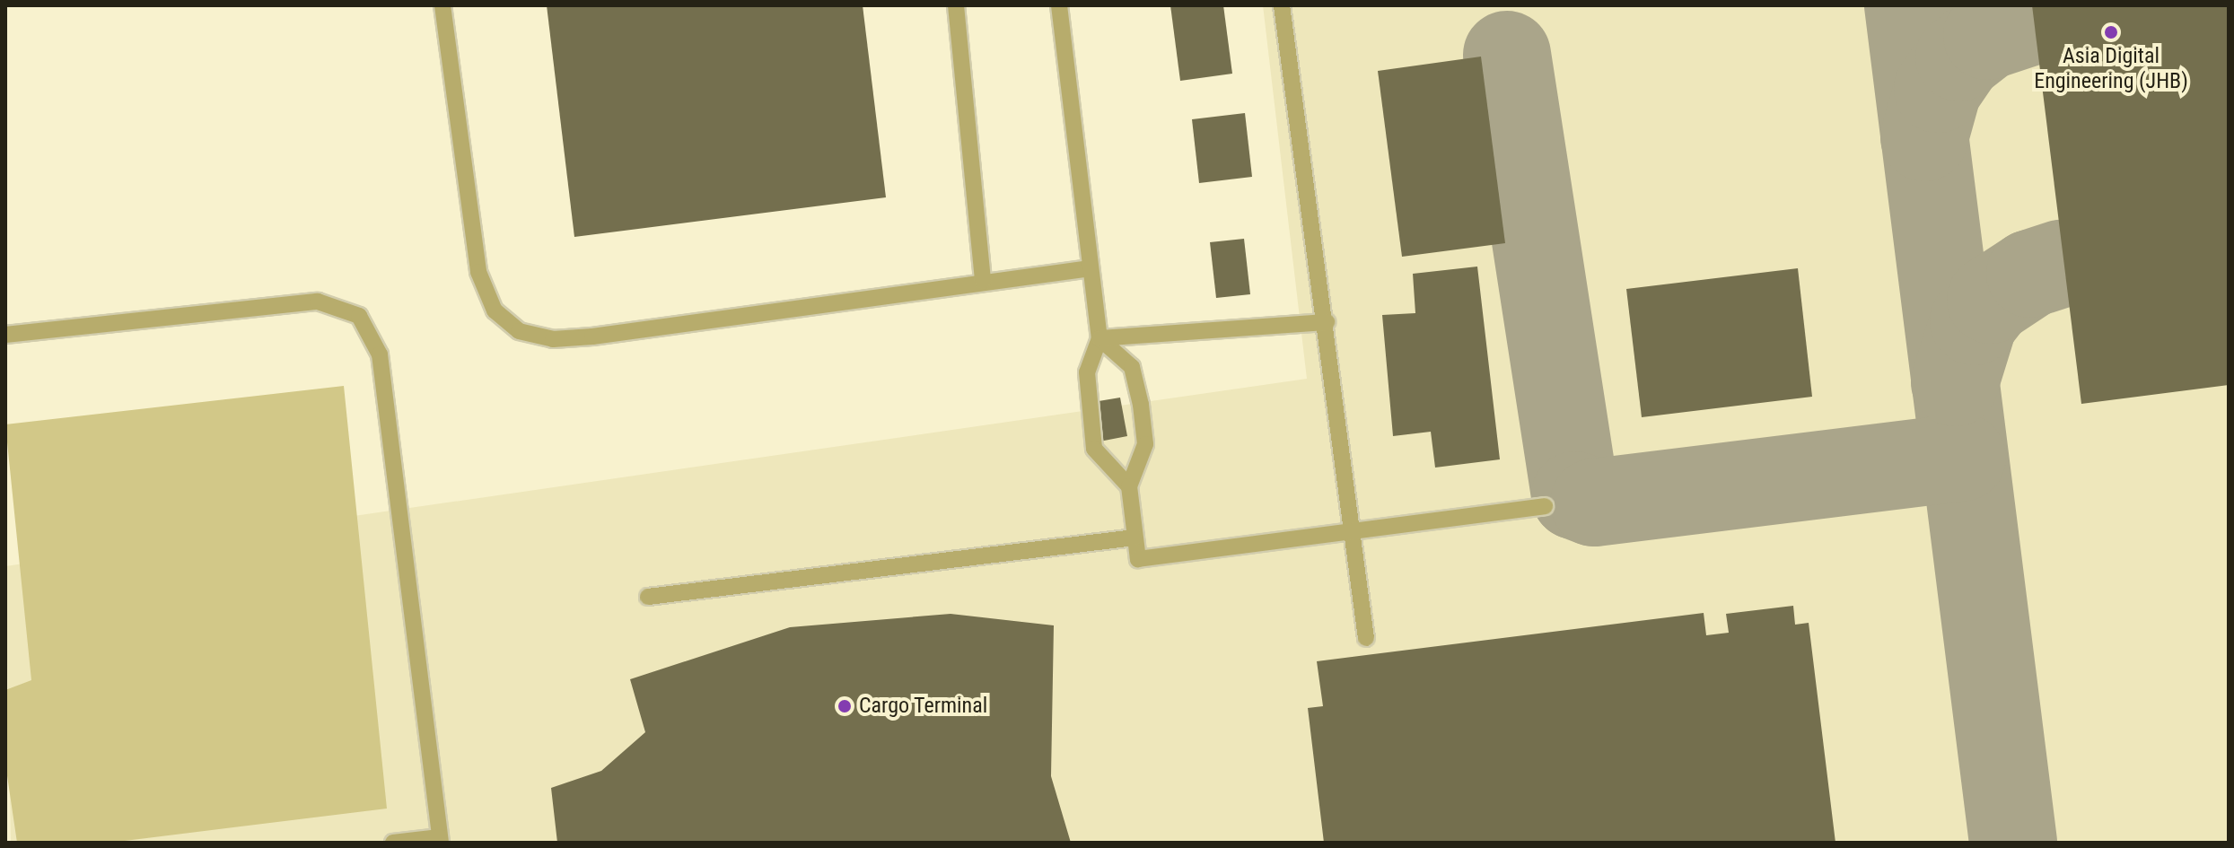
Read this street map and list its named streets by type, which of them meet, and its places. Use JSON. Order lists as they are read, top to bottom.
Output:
{
  "places": ["Asia Digital Engineering (JHB)", "Cargo Terminal"]
}
